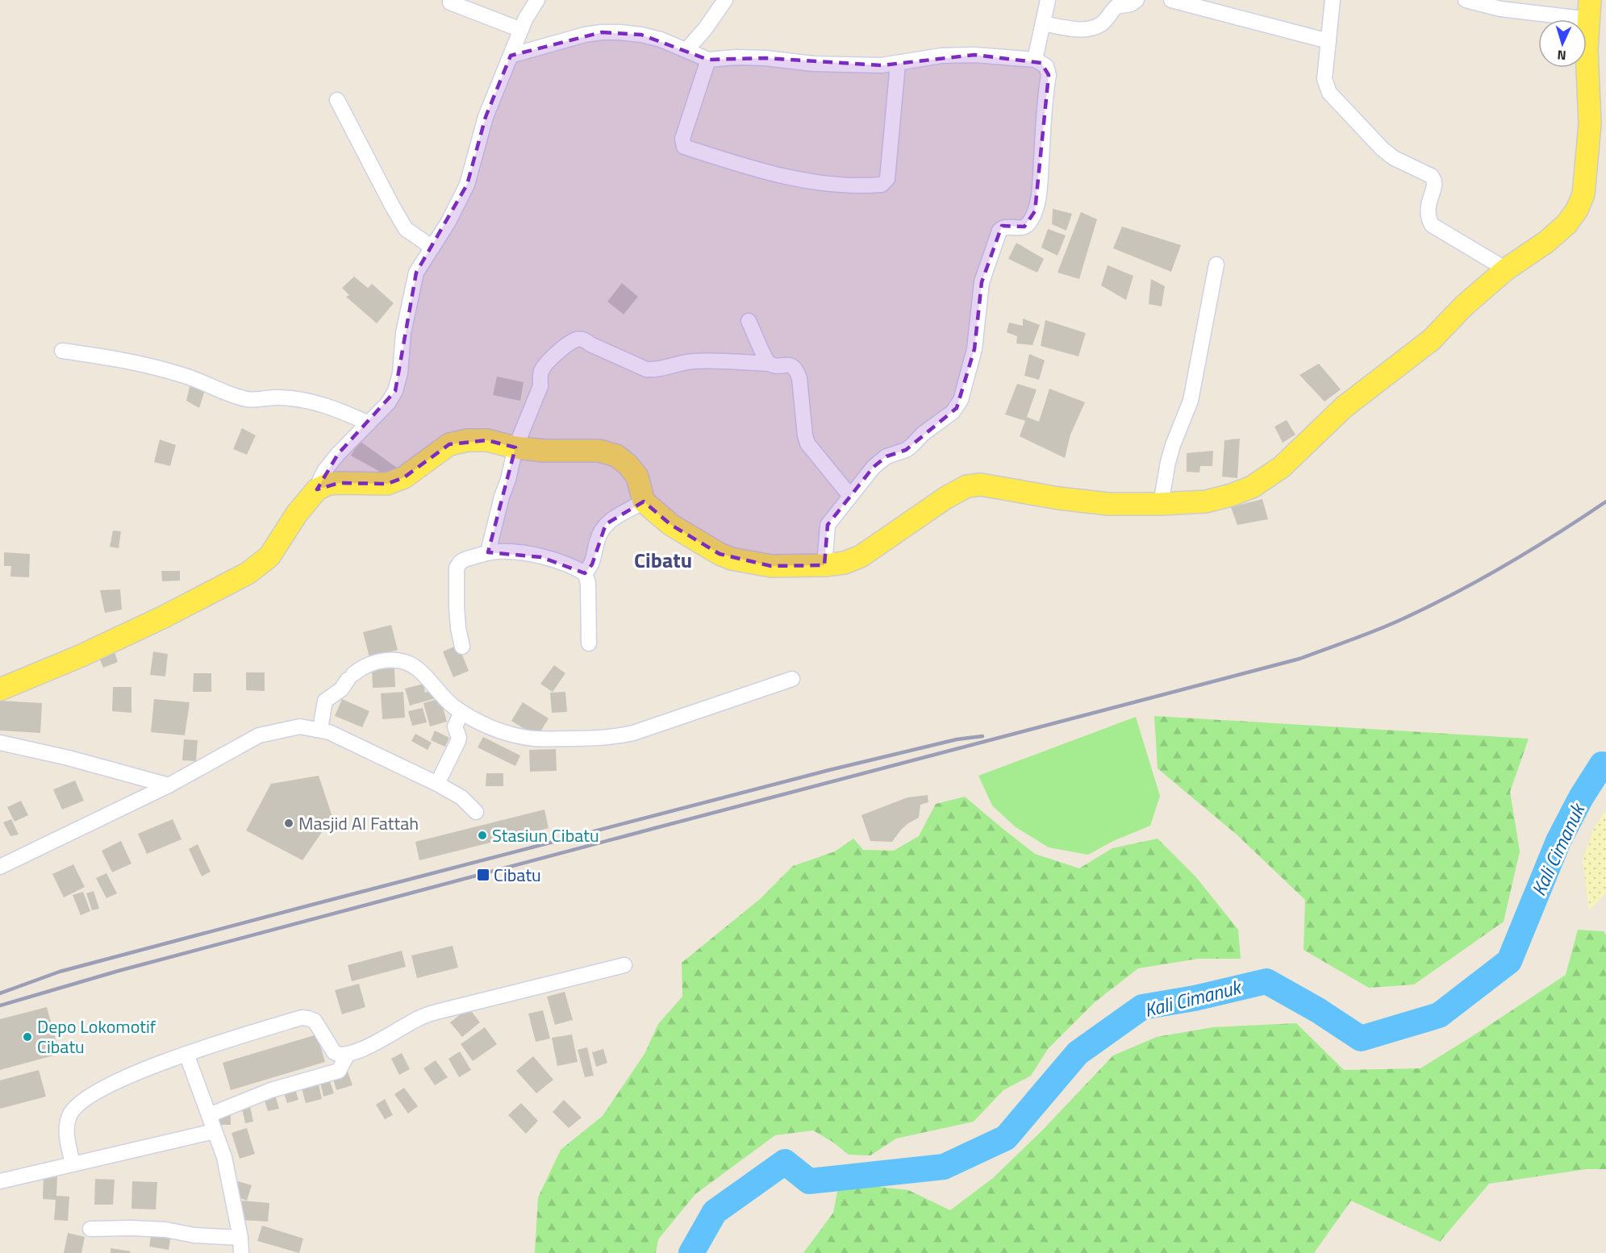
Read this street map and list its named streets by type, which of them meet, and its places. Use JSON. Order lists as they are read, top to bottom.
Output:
{
  "districts": ["Cibatu"],
  "water": ["Kali Cimanuk"],
  "places": {
    "other": ["Masjid Al Fattah", "Stasiun Cibatu", "Depo Lokomotif Cibatu"],
    "transit": ["Cibatu"]
  },
  "north": "bottom"
}
